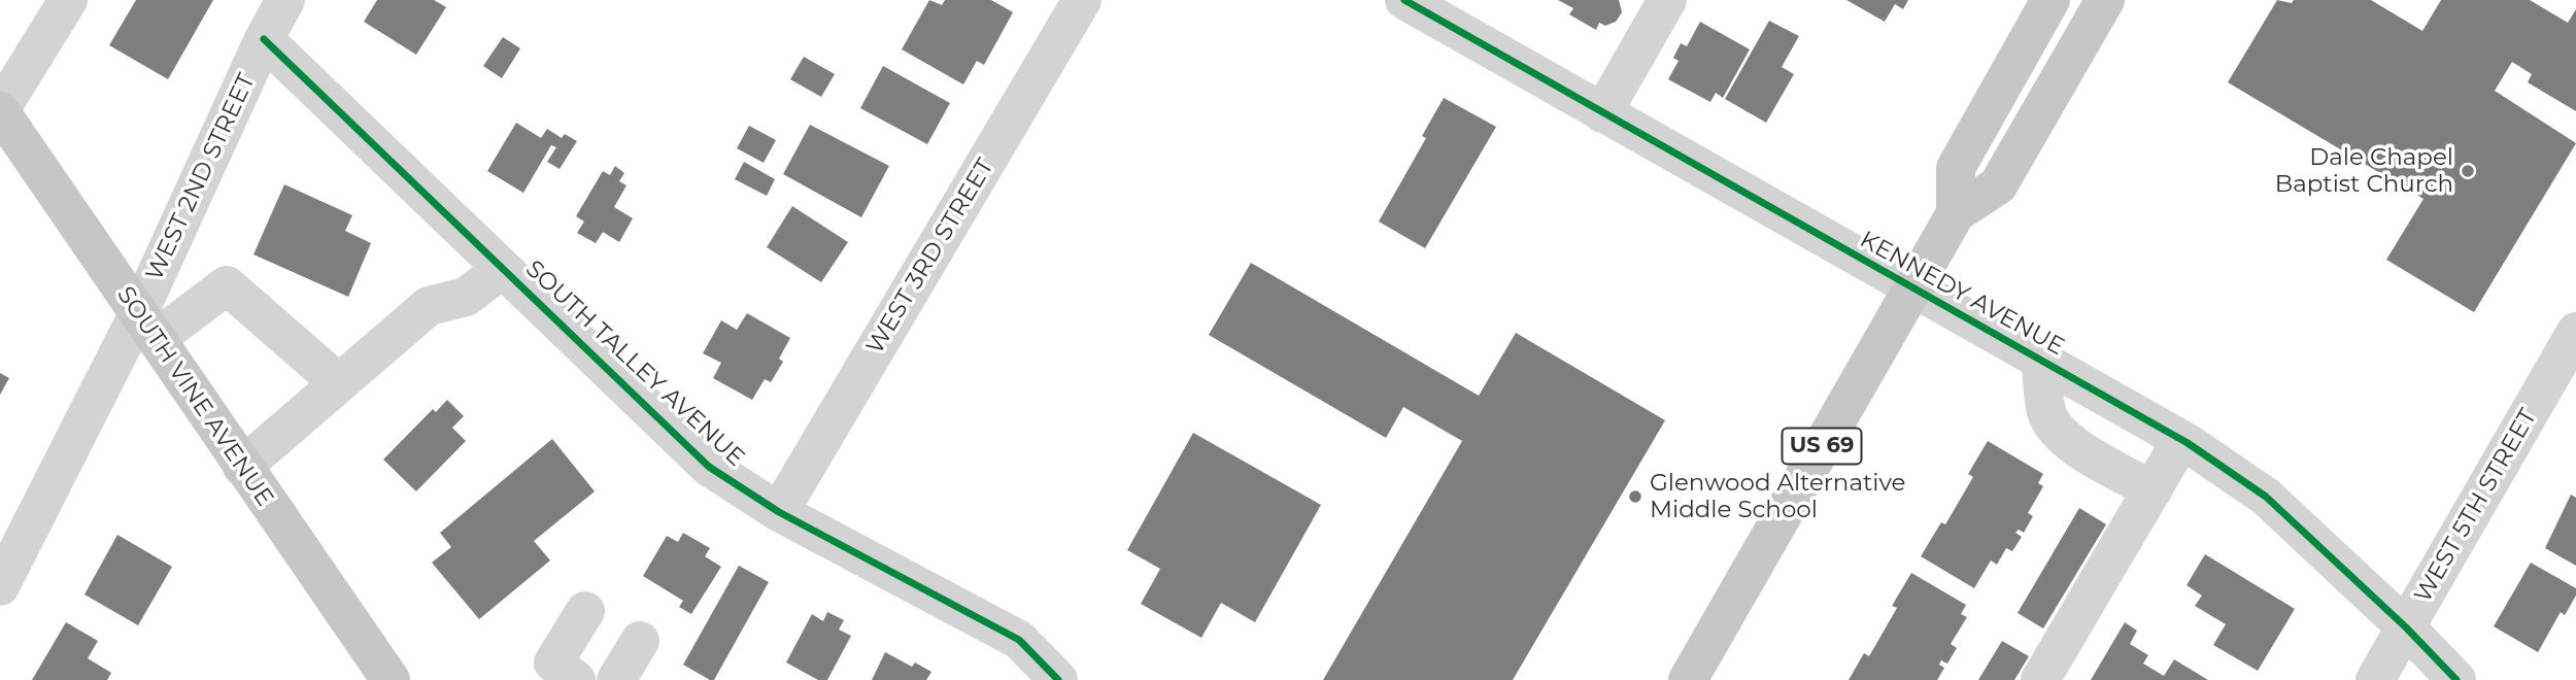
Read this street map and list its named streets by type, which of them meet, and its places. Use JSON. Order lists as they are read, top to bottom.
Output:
{
  "streets": {
    "main road": ["SOUTH VINE AVENUE", "US 69"],
    "street": [
      "WEST 2ND STREET",
      "WEST 3RD STREET",
      "KENNEDY AVENUE",
      "SOUTH TALLEY AVENUE",
      "WEST 5TH STREET"
    ]
  },
  "crossings": [
    ["WEST 2ND STREET", "SOUTH TALLEY AVENUE"],
    ["WEST 2ND STREET", "SOUTH VINE AVENUE"],
    ["WEST 3RD STREET", "SOUTH TALLEY AVENUE"],
    ["KENNEDY AVENUE", "US 69"],
    ["KENNEDY AVENUE", "WEST 5TH STREET"]
  ],
  "places": ["Dale Chapel Baptist Church", "Glenwood Alternative Middle School"]
}
